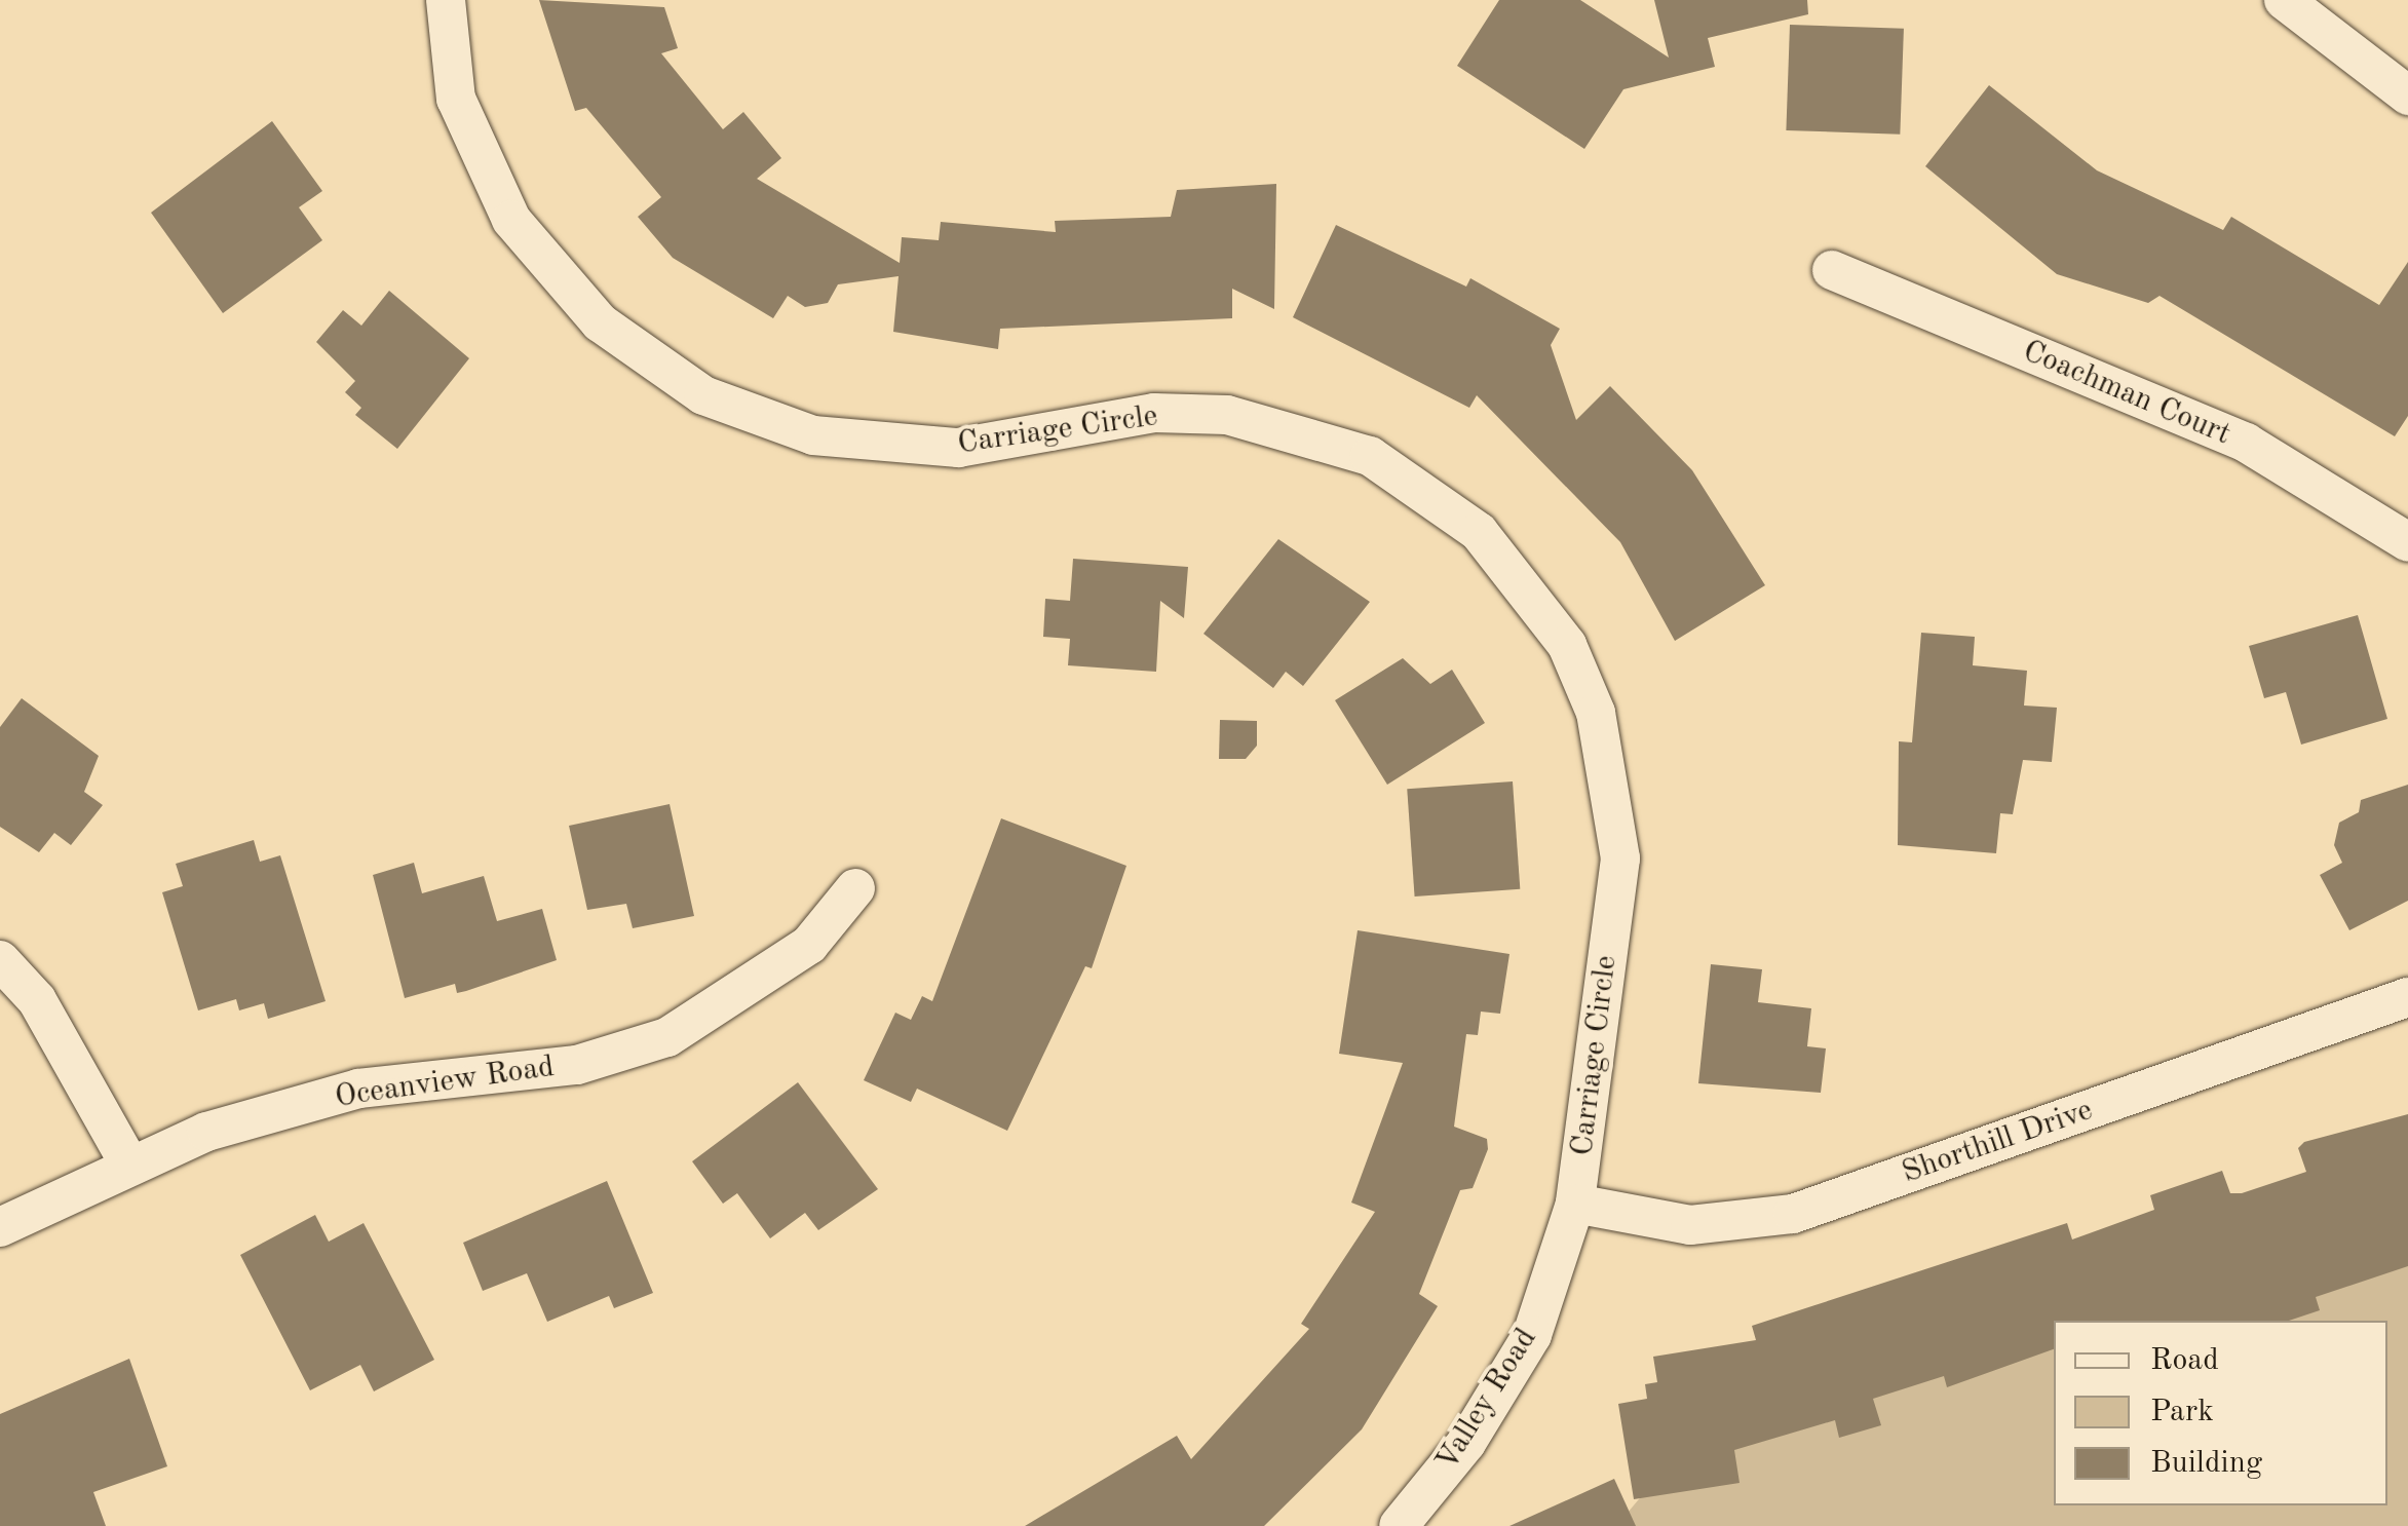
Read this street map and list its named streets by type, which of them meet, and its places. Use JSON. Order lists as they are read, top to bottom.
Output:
{
  "streets": {
    "street": [
      "Coachman Court",
      "Carriage Circle",
      "Oceanview Road",
      "Shorthill Drive",
      "Valley Road"
    ]
  },
  "crossings": [
    ["Carriage Circle", "Shorthill Drive"],
    ["Carriage Circle", "Valley Road"],
    ["Shorthill Drive", "Valley Road"]
  ],
  "legend": ["Road", "Park", "Building"]
}
